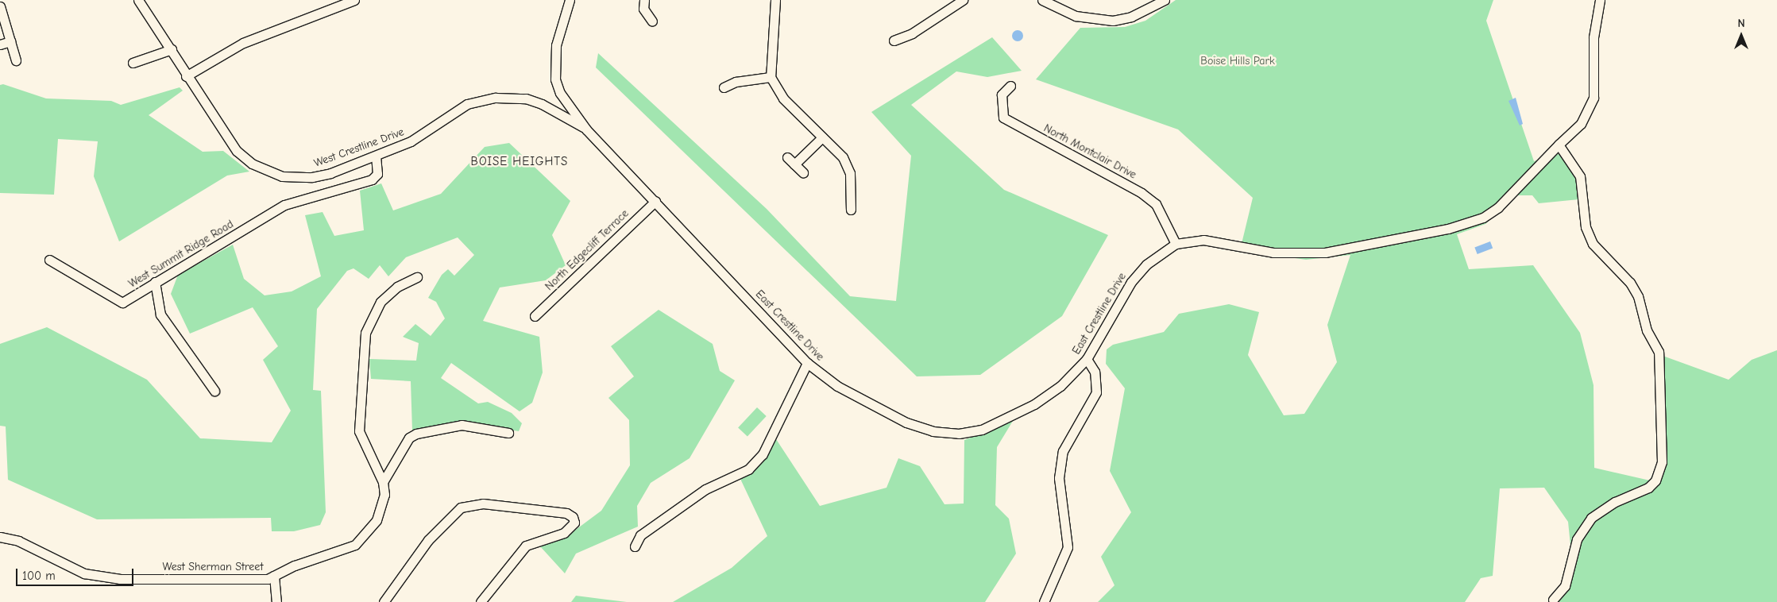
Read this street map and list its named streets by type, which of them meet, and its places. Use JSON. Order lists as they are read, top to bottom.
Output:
{
  "streets": {
    "street": [
      "West Crestline Drive",
      "North Montclair Drive",
      "North Edgecliff Terrace",
      "West Summit Ridge Road",
      "East Crestline Drive",
      "West Sherman Street"
    ]
  },
  "crossings": [
    ["West Crestline Drive", "West Summit Ridge Road"],
    ["West Crestline Drive", "East Crestline Drive"],
    ["North Montclair Drive", "East Crestline Drive"],
    ["North Edgecliff Terrace", "East Crestline Drive"]
  ],
  "districts": ["BOISE HEIGHTS"],
  "parks": ["Boise Hills Park"],
  "scale_bar": "100 m",
  "north": "top"
}
